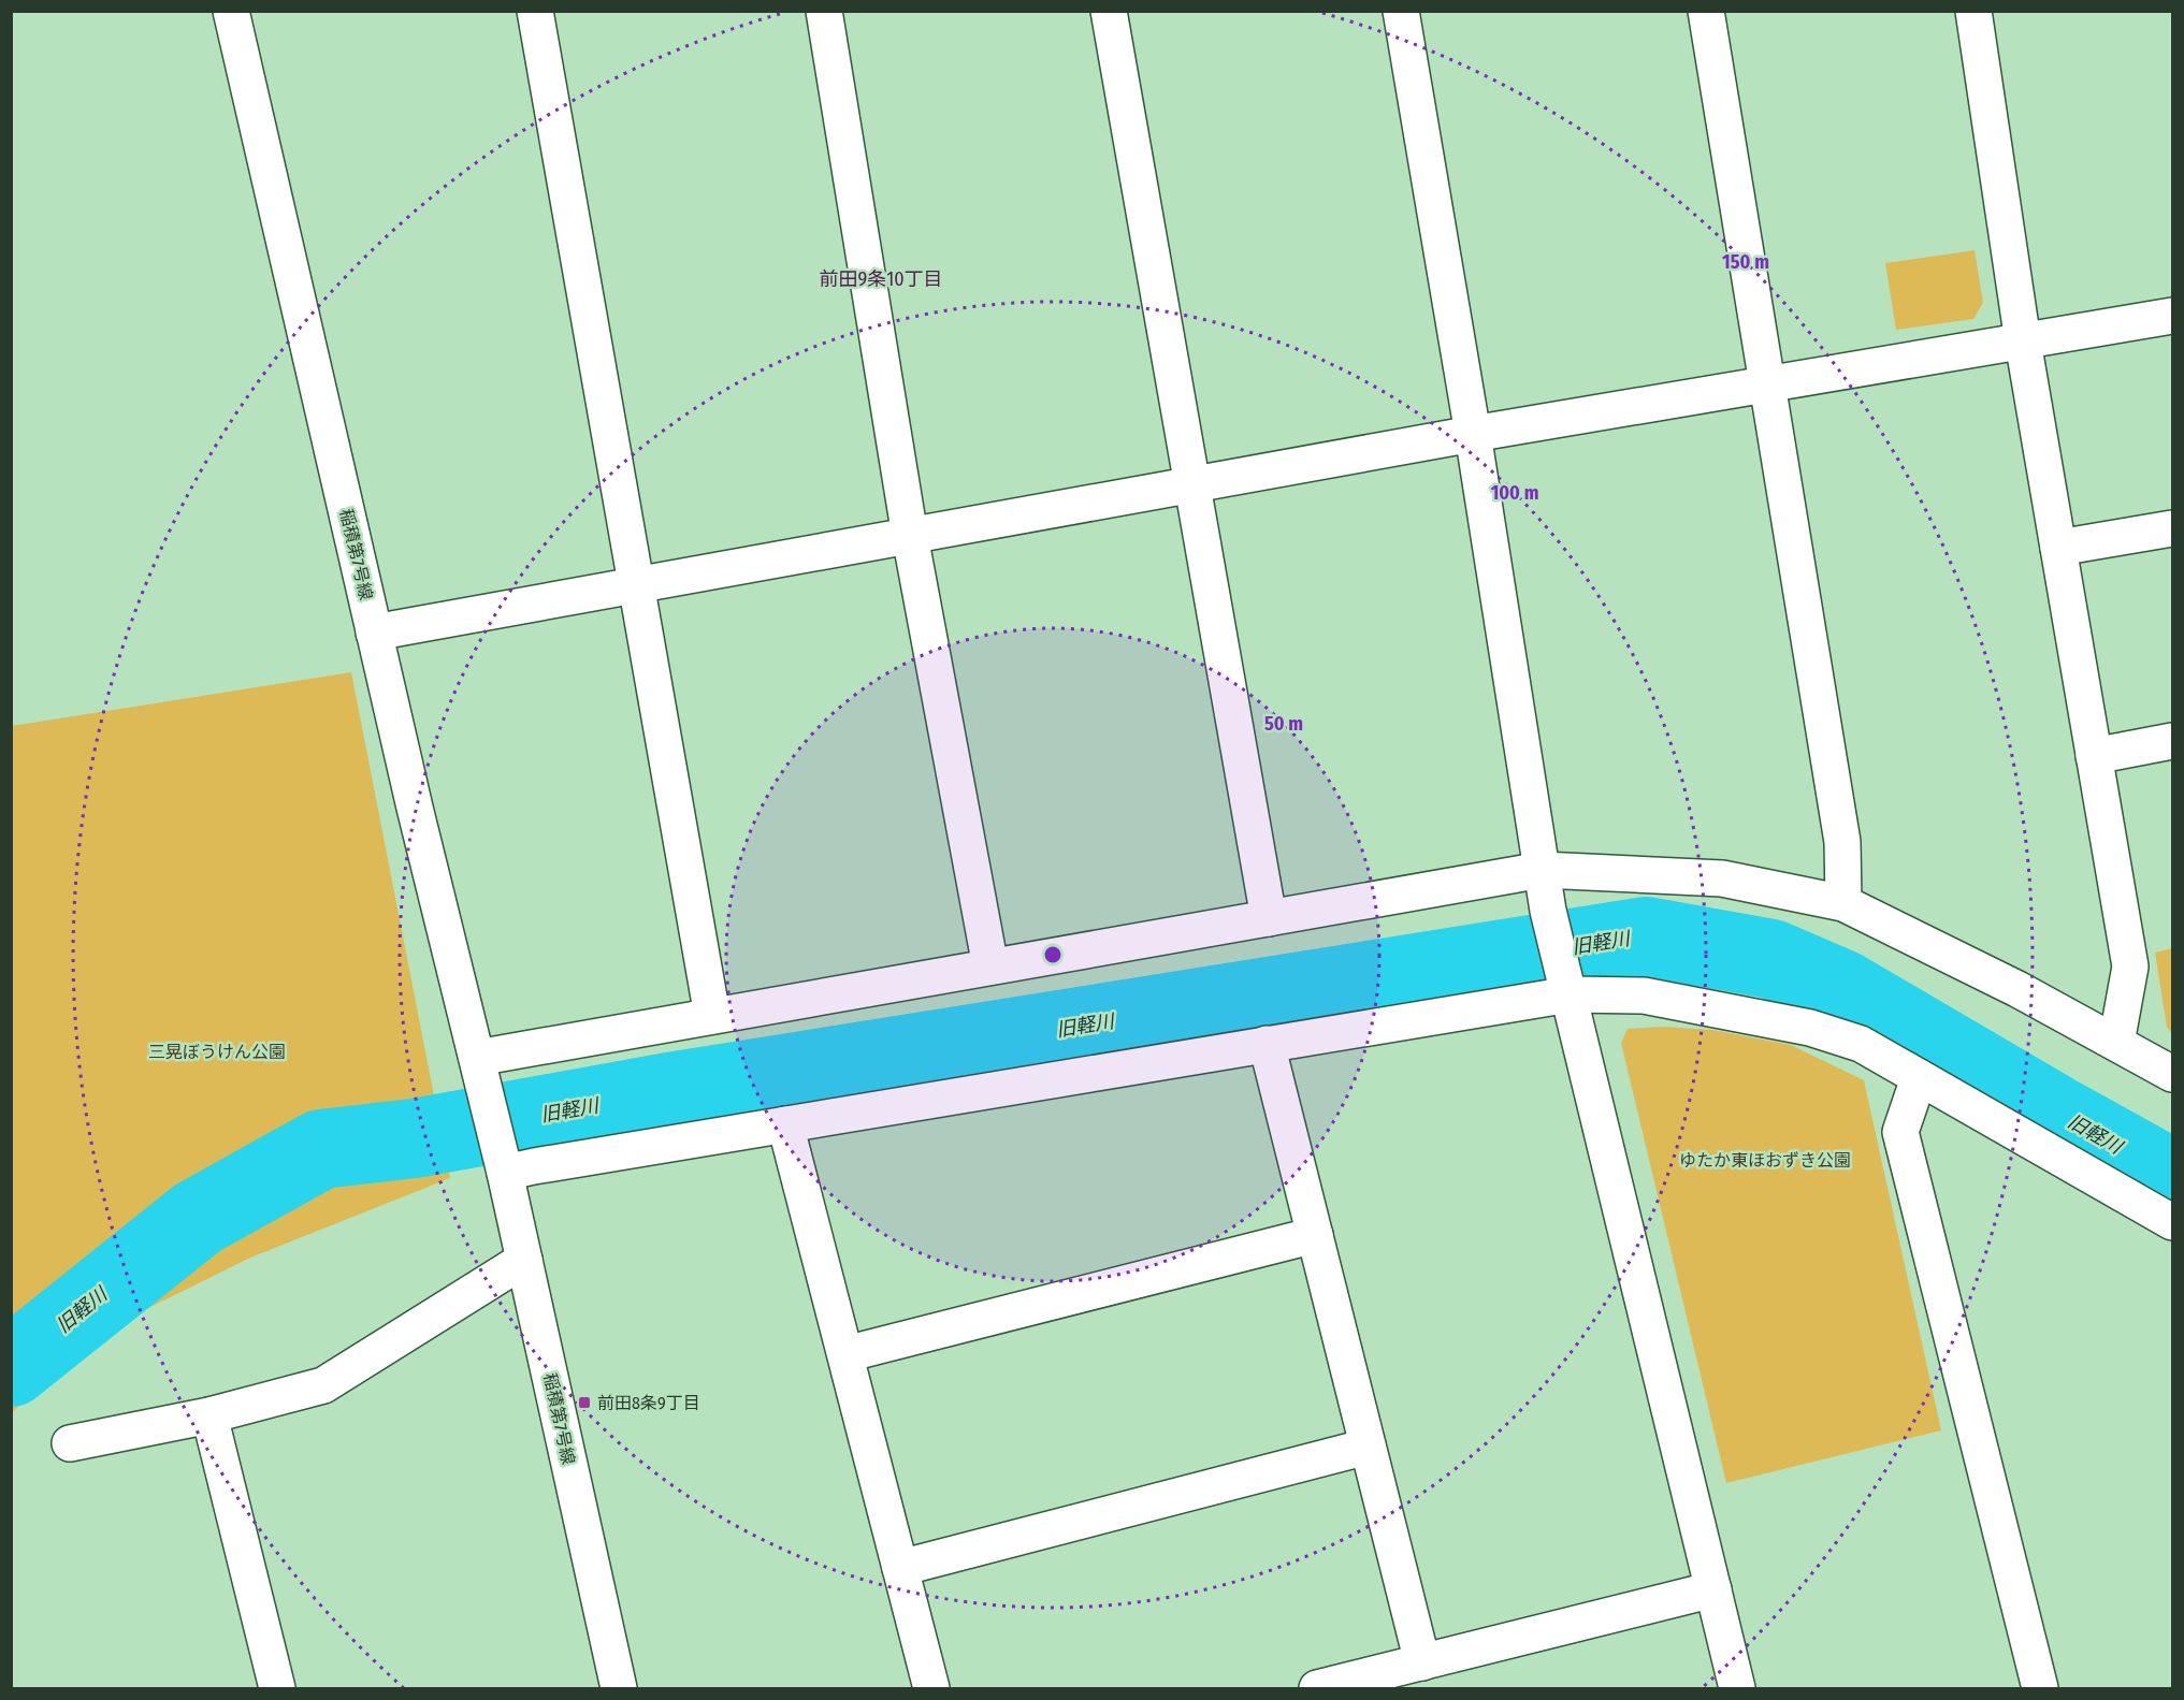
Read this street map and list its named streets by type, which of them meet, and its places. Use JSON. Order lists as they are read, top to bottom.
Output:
{
  "streets": {
    "street": ["稲積第7号線"]
  },
  "districts": ["前田9条10丁目"],
  "water": ["旧軽川"],
  "parks": ["三晃ぼうけん公園", "ゆたか東ほおずき公園"],
  "places": {
    "transit": ["前田8条9丁目"]
  },
  "rings": ["150 m", "100 m", "50 m"]
}
